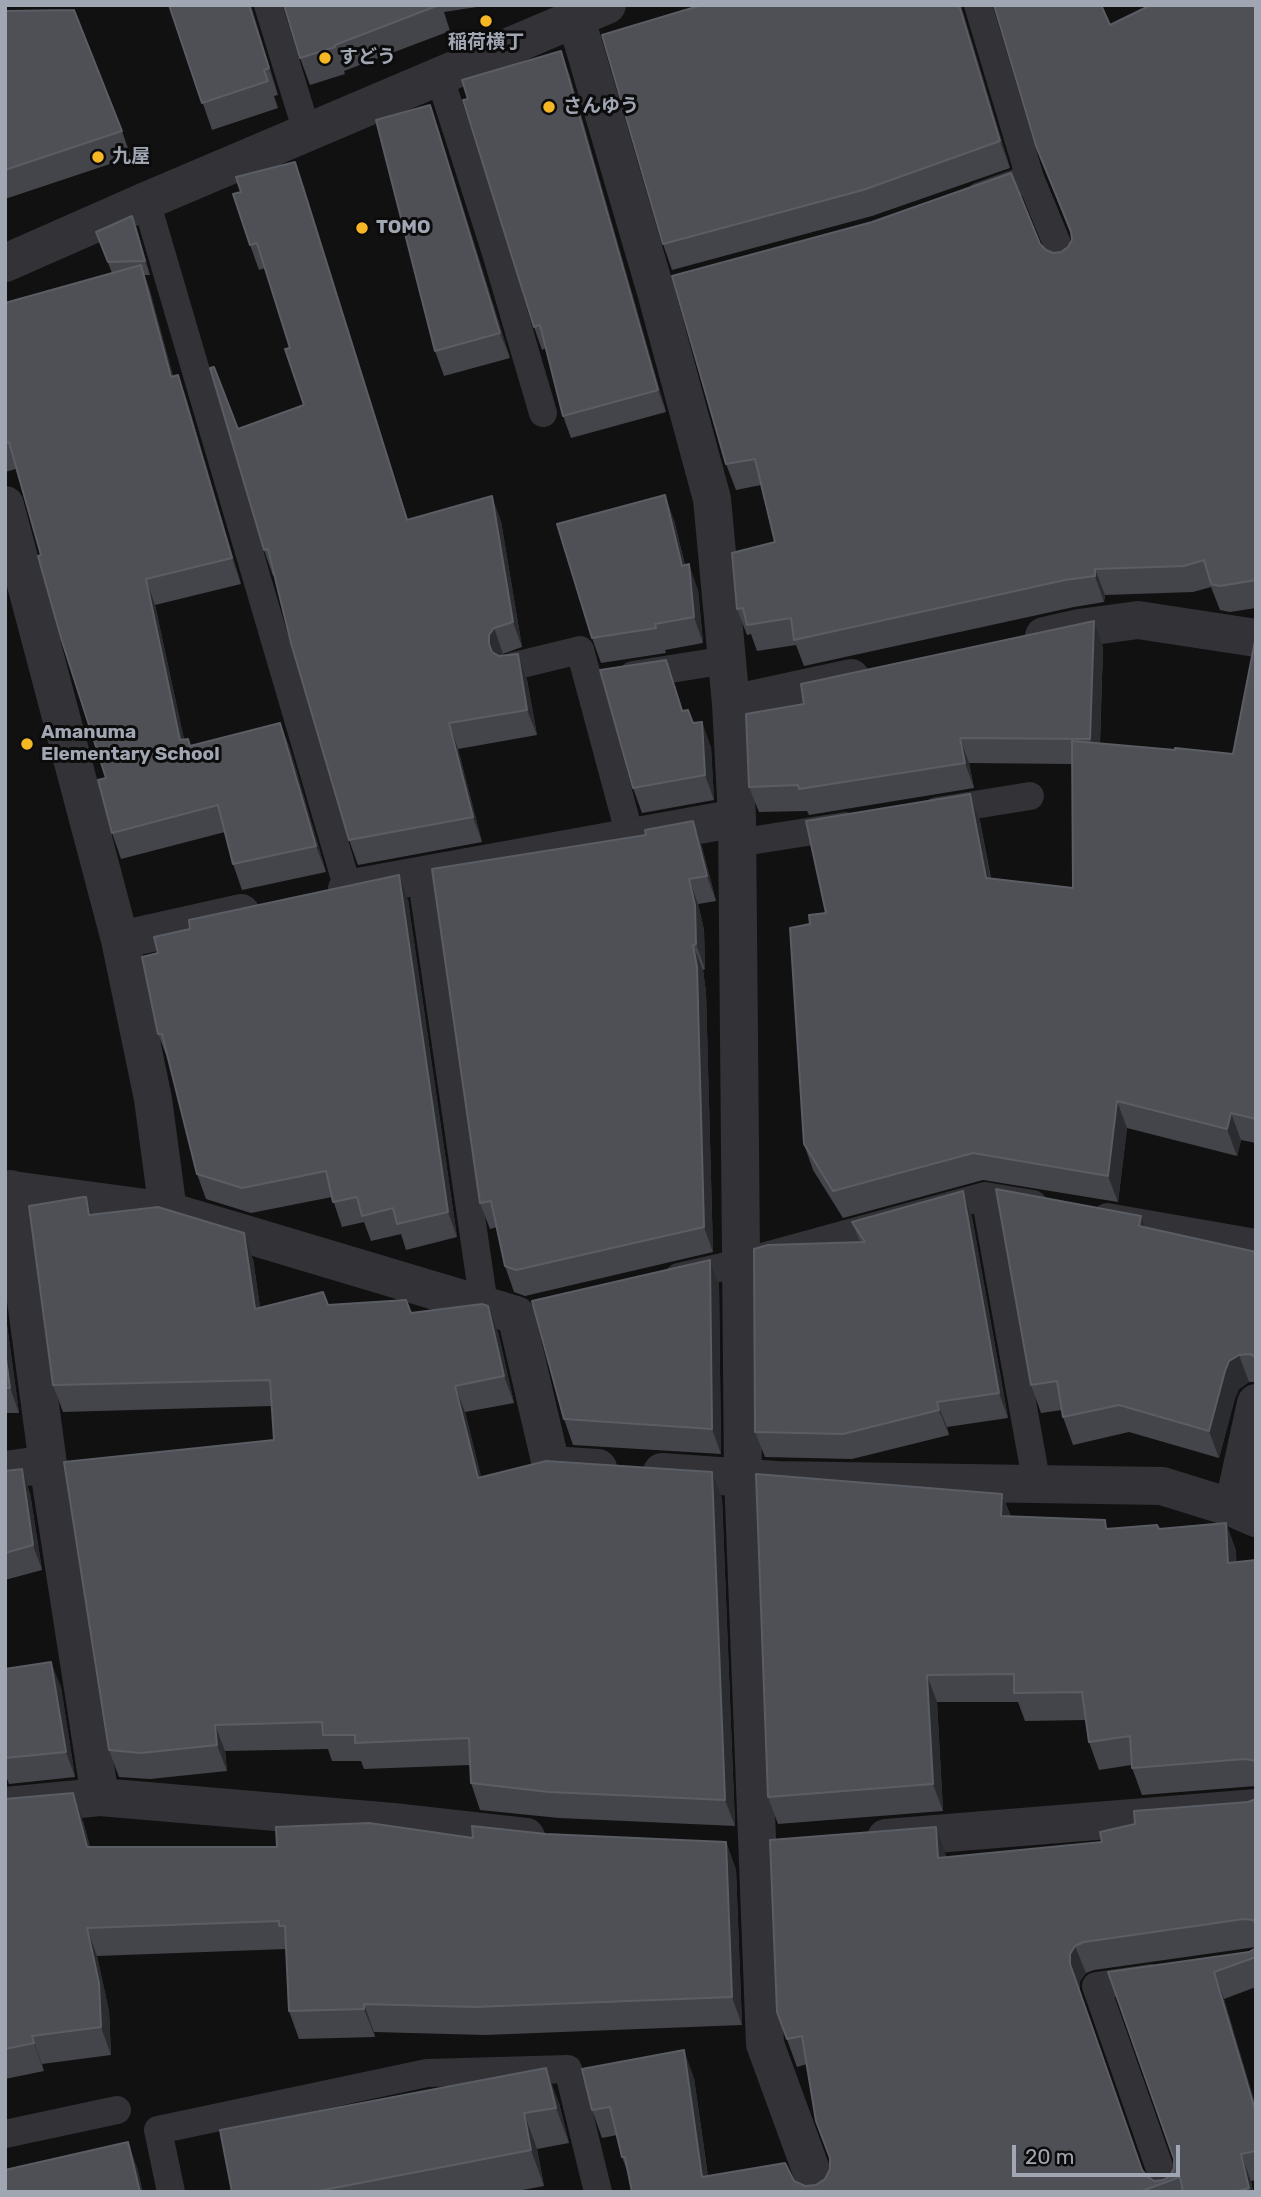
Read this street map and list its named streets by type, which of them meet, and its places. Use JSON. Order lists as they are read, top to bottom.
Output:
{
  "places": [
    "稲荷横丁",
    "すどう",
    "さんゆう",
    "九屋",
    "TOMO",
    "Amanuma Elementary School"
  ],
  "scale_bar": "20 m"
}
